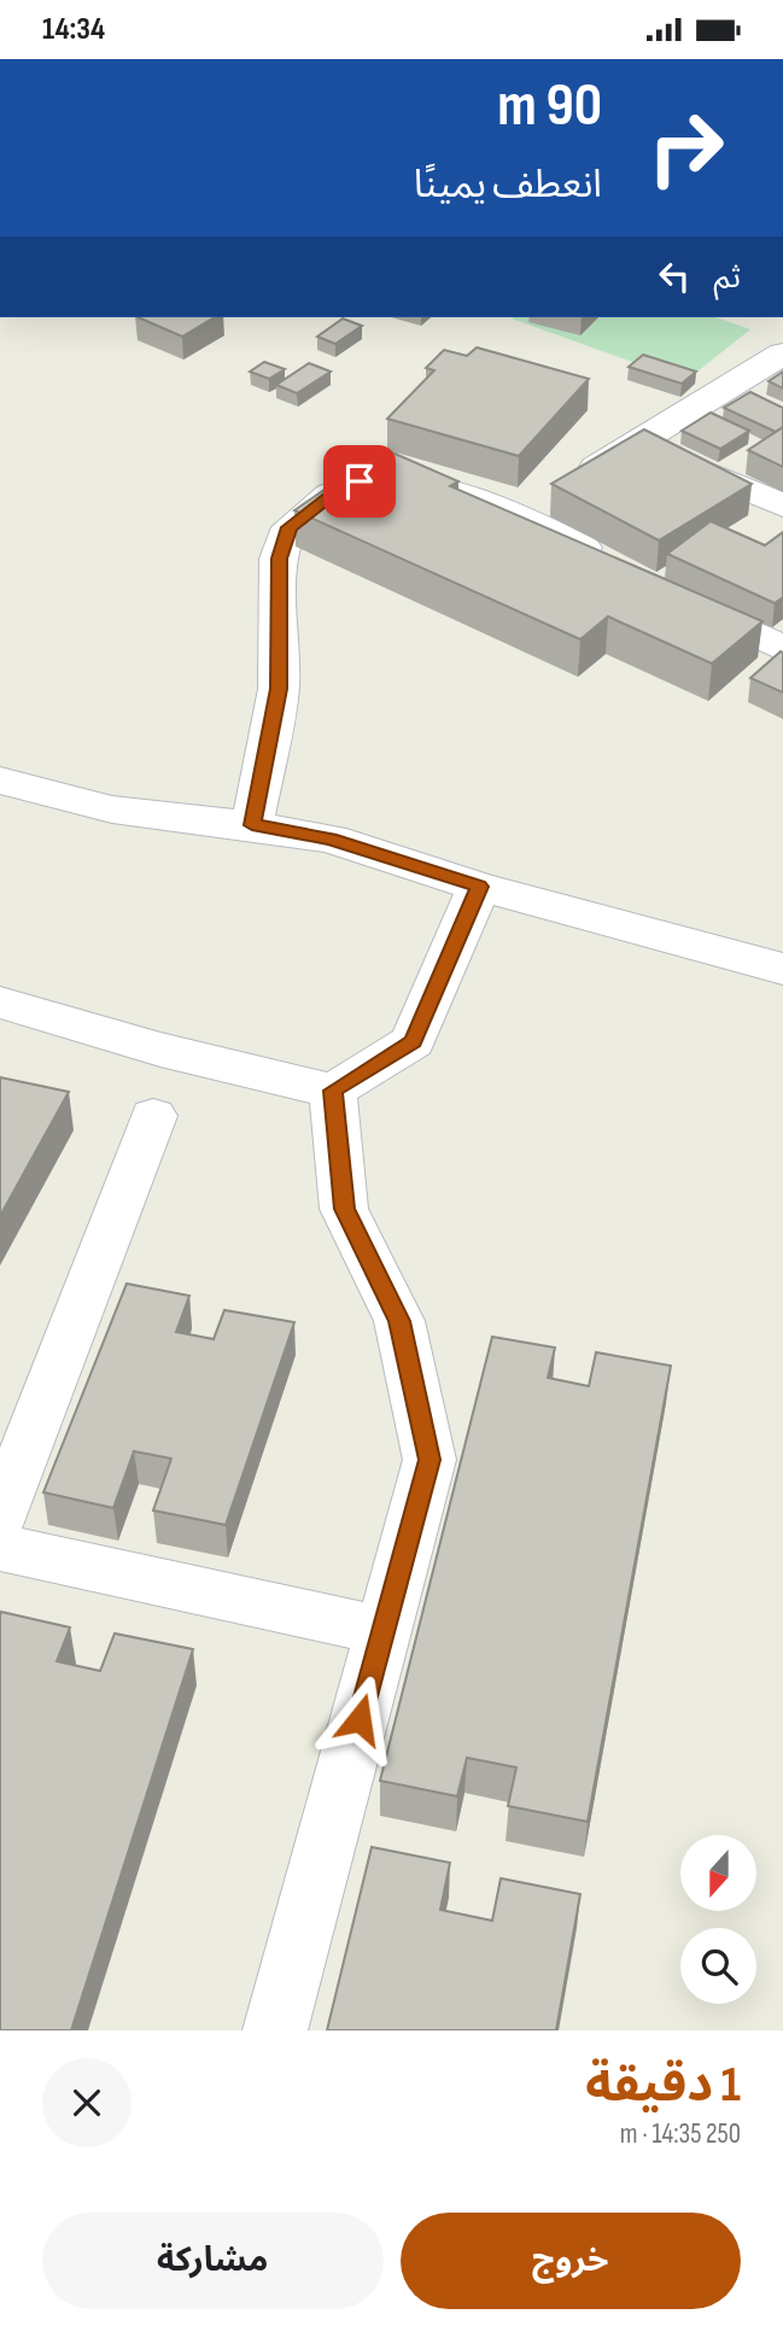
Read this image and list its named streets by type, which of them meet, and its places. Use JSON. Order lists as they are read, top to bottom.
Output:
{
  "north": "bottom",
  "page": {
    "status": "14:34",
    "turn": ["90 m", "انعطف يمينًا"],
    "then": "ثم",
    "heading": ["1 دقيقة", "250 m · 14:35"],
    "buttons": ["خروج", "مشاركة"]
  }
}
